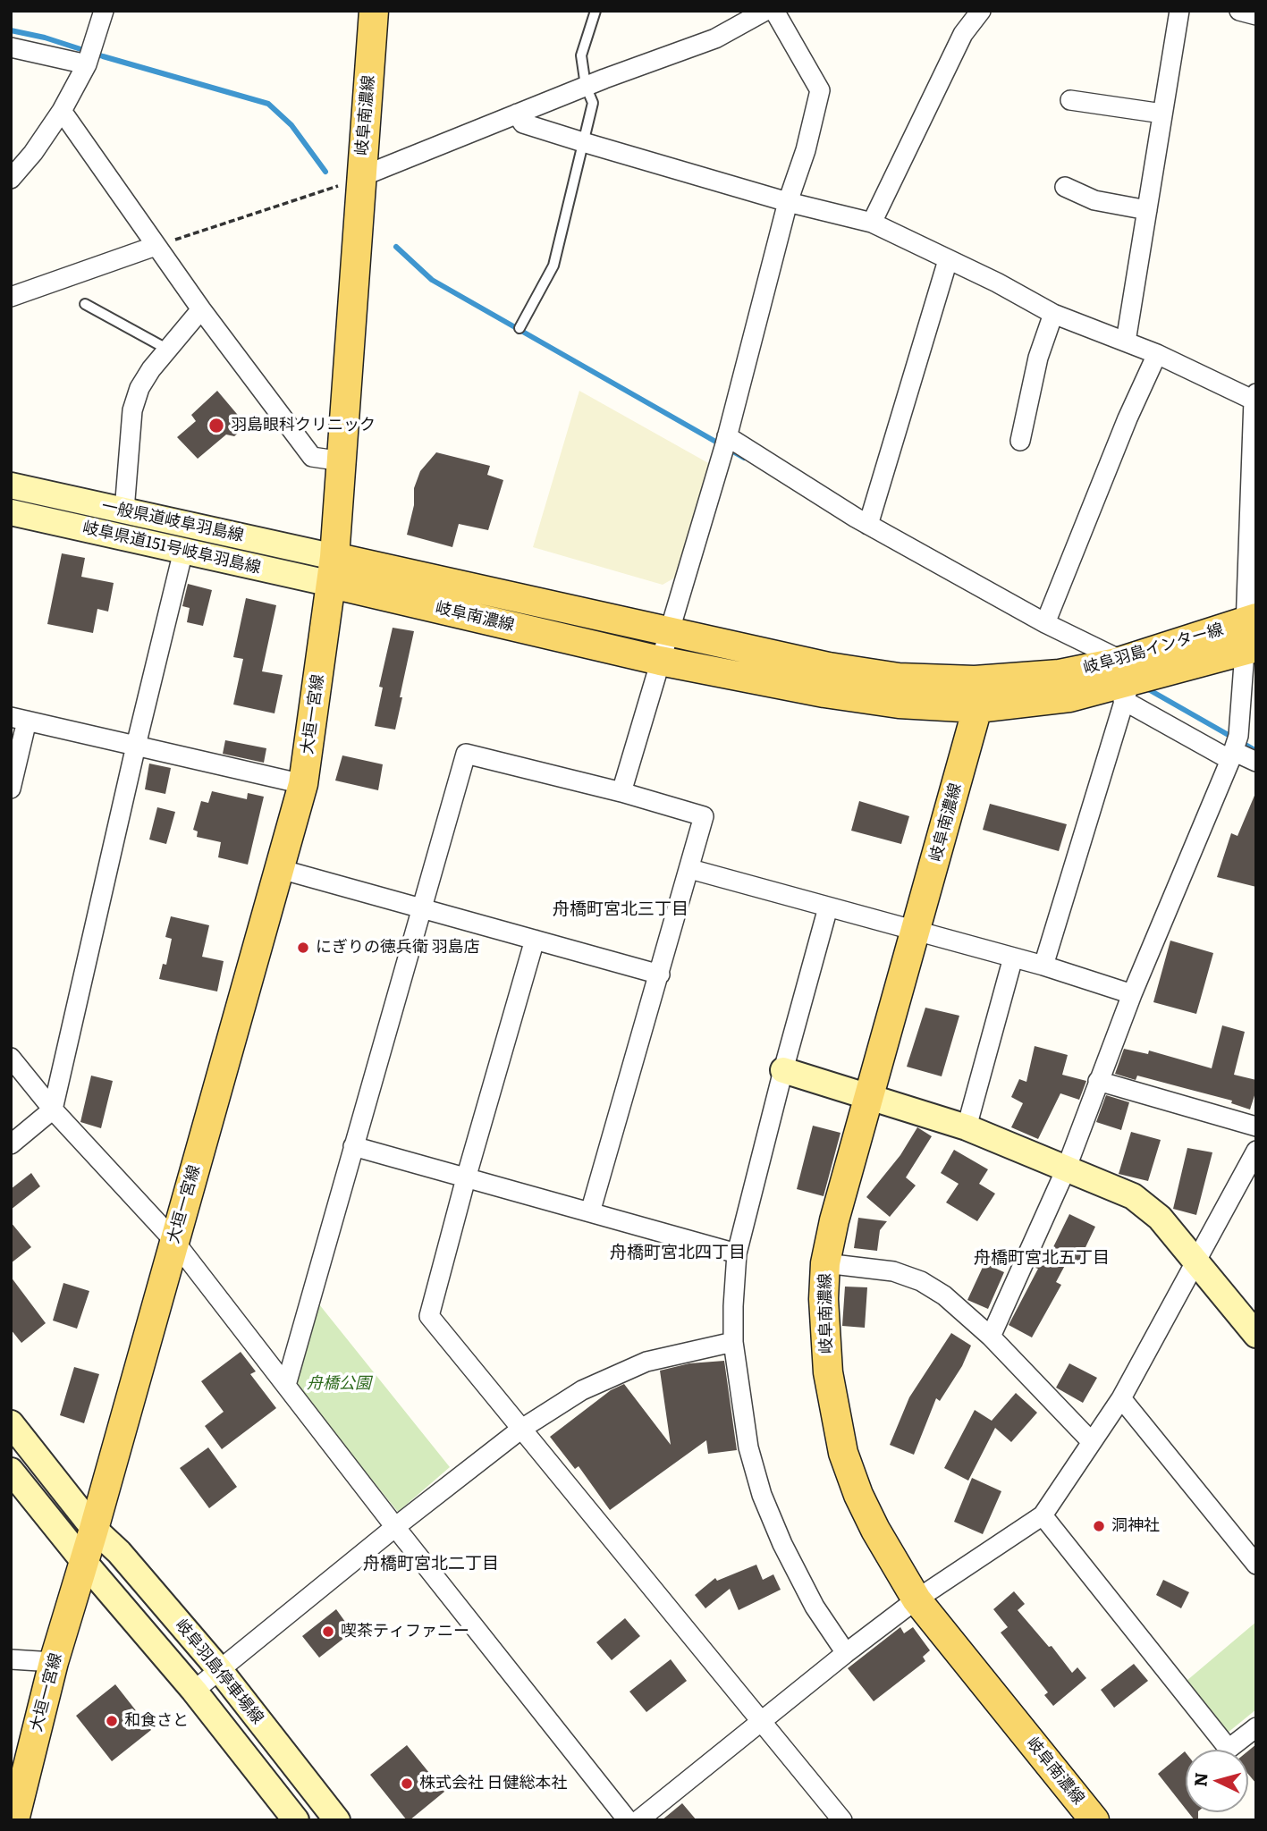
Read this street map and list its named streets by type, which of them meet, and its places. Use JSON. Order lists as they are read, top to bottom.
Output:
{
  "streets": {
    "main road": [
      "岐阜南濃線",
      "一般県道岐阜羽島線",
      "岐阜県道151号岐阜羽島線",
      "岐阜羽島インター線",
      "大垣一宮線",
      "岐阜羽島停車場線"
    ]
  },
  "crossings": [
    ["岐阜南濃線", "一般県道岐阜羽島線"],
    ["岐阜南濃線", "岐阜県道151号岐阜羽島線"],
    ["岐阜南濃線", "岐阜羽島インター線"],
    ["岐阜南濃線", "大垣一宮線"],
    ["一般県道岐阜羽島線", "岐阜県道151号岐阜羽島線"],
    ["一般県道岐阜羽島線", "大垣一宮線"],
    ["岐阜県道151号岐阜羽島線", "大垣一宮線"],
    ["大垣一宮線", "岐阜羽島停車場線"]
  ],
  "districts": [
    "舟橋町宮北三丁目",
    "舟橋町宮北四丁目",
    "舟橋町宮北五丁目",
    "舟橋町宮北二丁目"
  ],
  "parks": ["舟橋公園"],
  "places": [
    "羽島眼科クリニック",
    "にぎりの徳兵衛 羽島店",
    "洞神社",
    "喫茶ティファニー",
    "和食さと",
    "株式会社 日健総本社"
  ],
  "north": "left"
}
